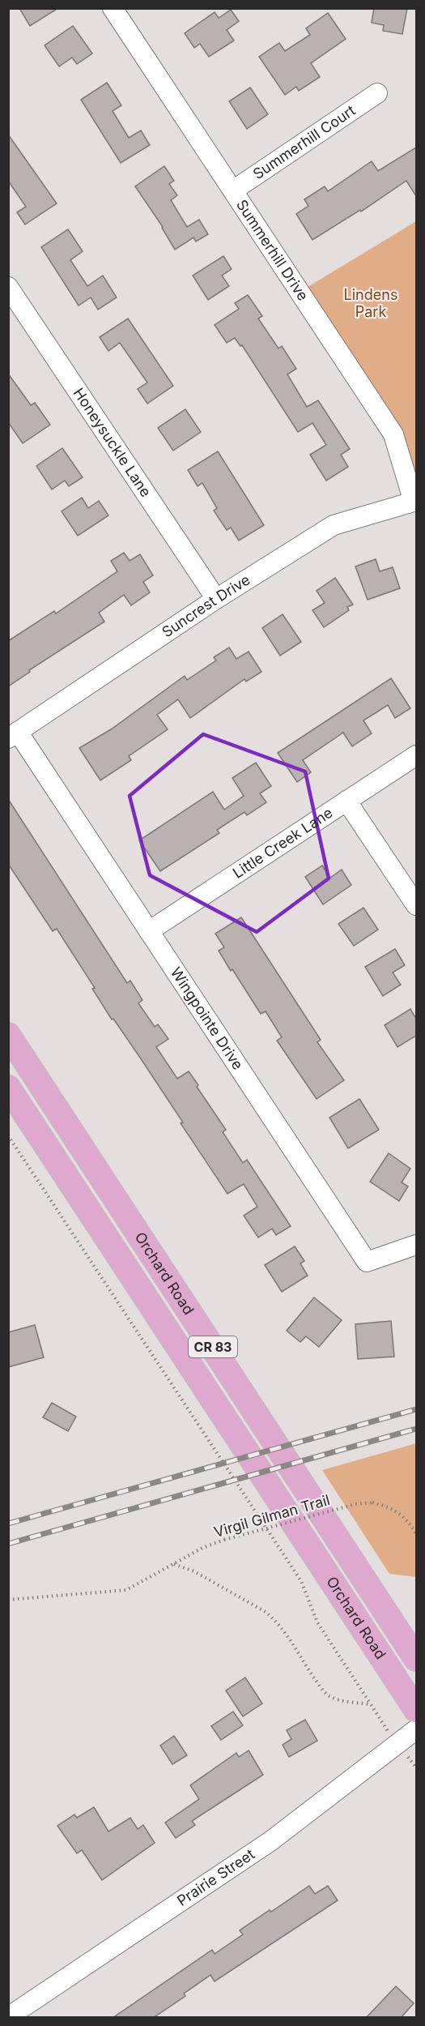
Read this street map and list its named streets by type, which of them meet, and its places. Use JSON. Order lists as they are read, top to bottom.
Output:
{
  "streets": {
    "main road": ["Orchard Road", "CR 83"],
    "street": [
      "Summerhill Court",
      "Summerhill Drive",
      "Honeysuckle Lane",
      "Suncrest Drive",
      "Little Creek Lane",
      "Wingpointe Drive",
      "Prairie Street"
    ],
    "path": ["Virgil Gilman Trail"]
  },
  "crossings": [
    ["Summerhill Court", "Summerhill Drive"],
    ["Summerhill Drive", "Suncrest Drive"],
    ["Honeysuckle Lane", "Suncrest Drive"],
    ["Suncrest Drive", "Wingpointe Drive"],
    ["Little Creek Lane", "Wingpointe Drive"]
  ],
  "parks": ["Lindens Park"]
}
